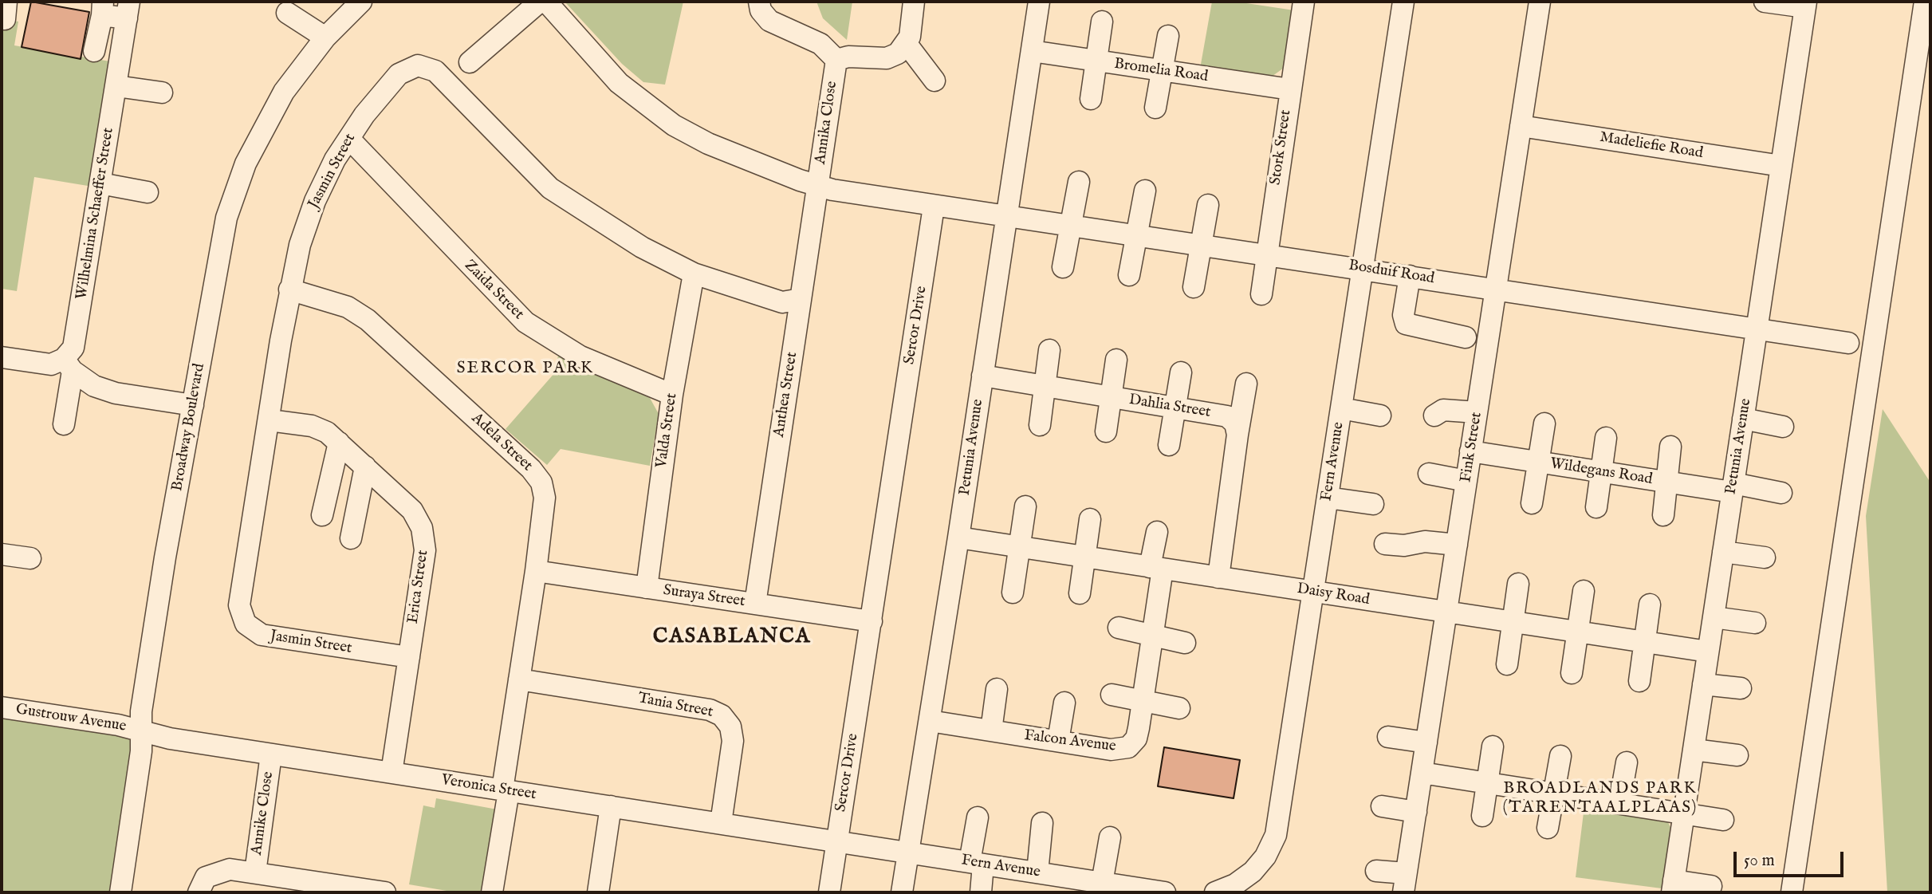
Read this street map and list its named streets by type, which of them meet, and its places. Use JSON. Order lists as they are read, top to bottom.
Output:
{
  "streets": {
    "street": [
      "Bromelia Road",
      "Annika Close",
      "Madeliefie Road",
      "Stork Street",
      "Jasmin Street",
      "Wilhelmina Schaeffer Street",
      "Bosduif Road",
      "Zaida Street",
      "Sercor Drive",
      "Anthea Street",
      "Dahlia Street",
      "Broadway Boulevard",
      "Valda Street",
      "Adela Street",
      "Petunia Avenue",
      "Fink Street",
      "Fern Avenue",
      "Wildegans Road",
      "Erica Street",
      "Daisy Road",
      "Suraya Street",
      "Tania Street",
      "Gustrouw Avenue",
      "Falcon Avenue",
      "Veronica Street",
      "Annike Close"
    ]
  },
  "crossings": [
    ["Bromelia Road", "Stork Street"],
    ["Bromelia Road", "Petunia Avenue"],
    ["Annika Close", "Anthea Street"],
    ["Madeliefie Road", "Petunia Avenue"],
    ["Madeliefie Road", "Fink Street"],
    ["Stork Street", "Bosduif Road"],
    ["Jasmin Street", "Zaida Street"],
    ["Jasmin Street", "Anthea Street"],
    ["Jasmin Street", "Valda Street"],
    ["Jasmin Street", "Adela Street"],
    ["Jasmin Street", "Erica Street"],
    ["Bosduif Road", "Sercor Drive"],
    ["Bosduif Road", "Petunia Avenue"],
    ["Bosduif Road", "Fink Street"],
    ["Bosduif Road", "Fern Avenue"],
    ["Zaida Street", "Valda Street"],
    ["Sercor Drive", "Fern Avenue"],
    ["Sercor Drive", "Suraya Street"],
    ["Sercor Drive", "Veronica Street"],
    ["Anthea Street", "Suraya Street"],
    ["Dahlia Street", "Petunia Avenue"],
    ["Broadway Boulevard", "Gustrouw Avenue"],
    ["Broadway Boulevard", "Veronica Street"],
    ["Valda Street", "Suraya Street"],
    ["Adela Street", "Suraya Street"],
    ["Adela Street", "Tania Street"],
    ["Adela Street", "Veronica Street"],
    ["Petunia Avenue", "Fern Avenue"],
    ["Petunia Avenue", "Wildegans Road"],
    ["Petunia Avenue", "Daisy Road"],
    ["Petunia Avenue", "Falcon Avenue"],
    ["Fink Street", "Wildegans Road"],
    ["Fink Street", "Daisy Road"],
    ["Fern Avenue", "Daisy Road"],
    ["Fern Avenue", "Veronica Street"],
    ["Erica Street", "Veronica Street"],
    ["Daisy Road", "Falcon Avenue"],
    ["Tania Street", "Veronica Street"],
    ["Gustrouw Avenue", "Veronica Street"],
    ["Veronica Street", "Annike Close"]
  ],
  "districts": ["SERCOR PARK", "CASABLANCA", "BROADLANDS PARK (TARENTAALPLAAS)"],
  "scale_bar": "50 m"
}
